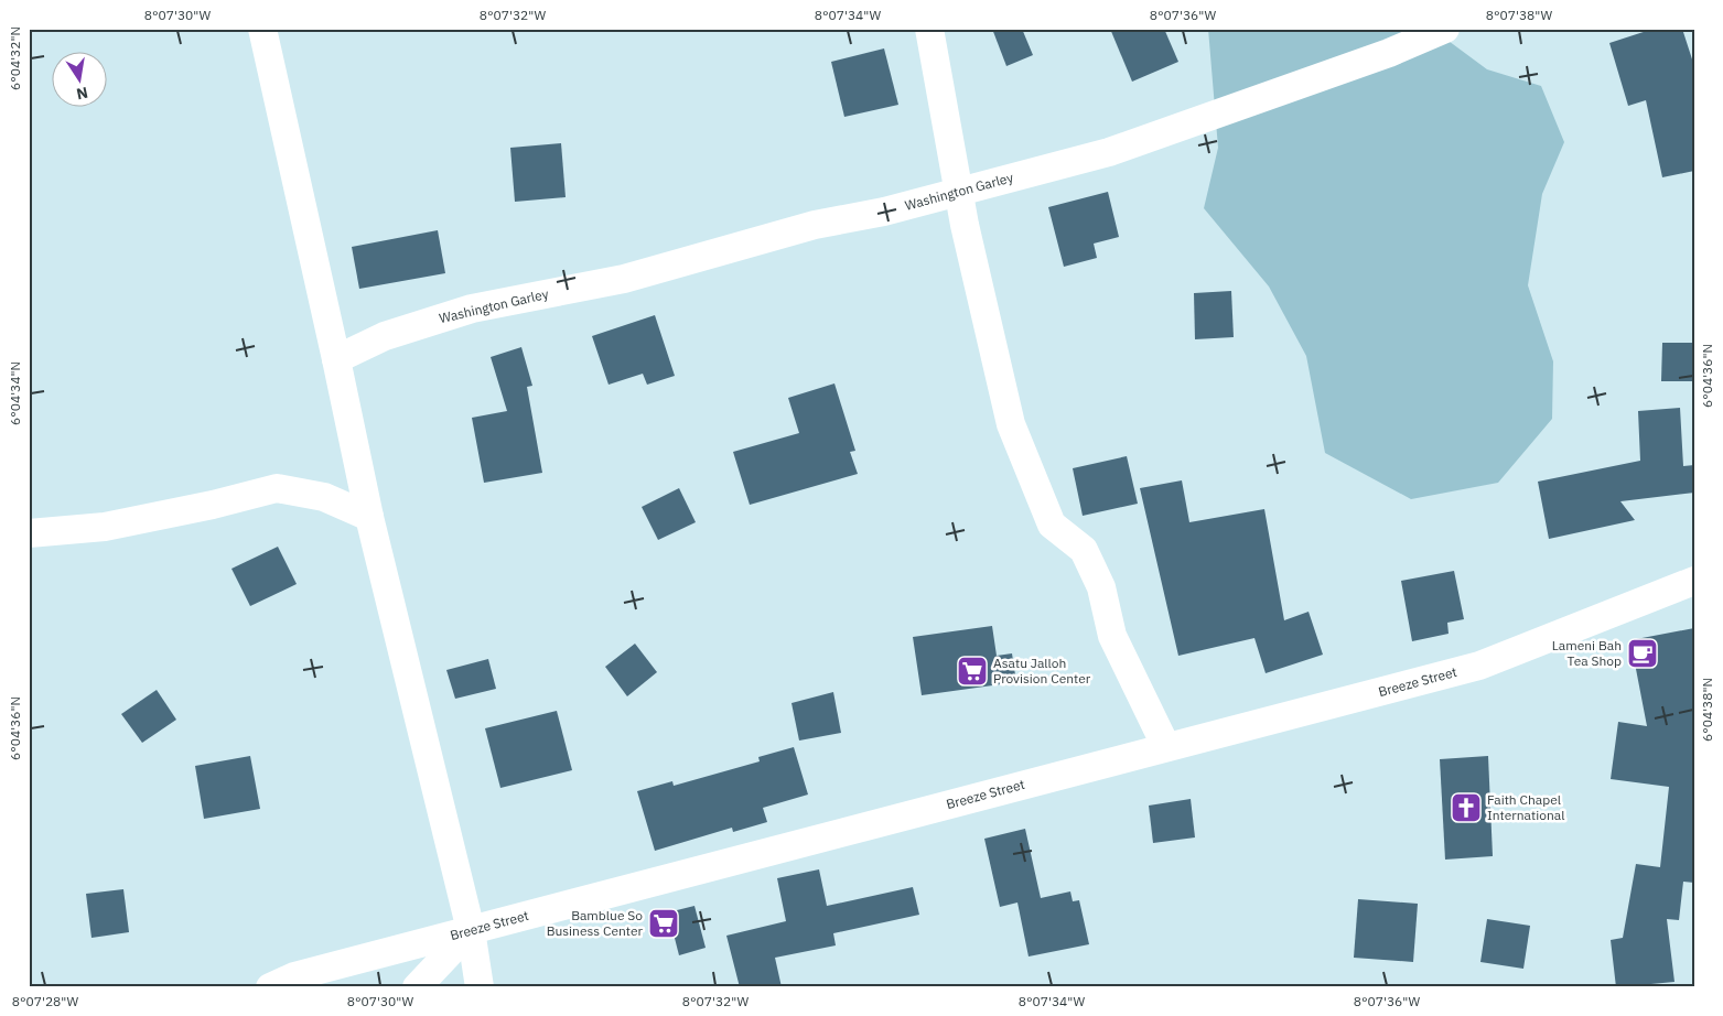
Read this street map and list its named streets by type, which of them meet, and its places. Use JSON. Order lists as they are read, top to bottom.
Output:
{
  "streets": {
    "street": ["Washington Garley", "Breeze Street"]
  },
  "places": {
    "cafe": ["Lameni Bah Tea Shop"],
    "supermarket": ["Asatu Jalloh Provision Center", "Bamblue So Business Center"],
    "church": ["Faith Chapel International"]
  },
  "north": "bottom",
  "coordinates": [
    "8°07'30\"W",
    "8°07'32\"W",
    "8°07'34\"W",
    "8°07'36\"W",
    "8°07'38\"W",
    "6°04'32\"N",
    "6°04'36\"N",
    "6°04'34\"N",
    "6°04'38\"N",
    "8°07'28\"W"
  ]
}
